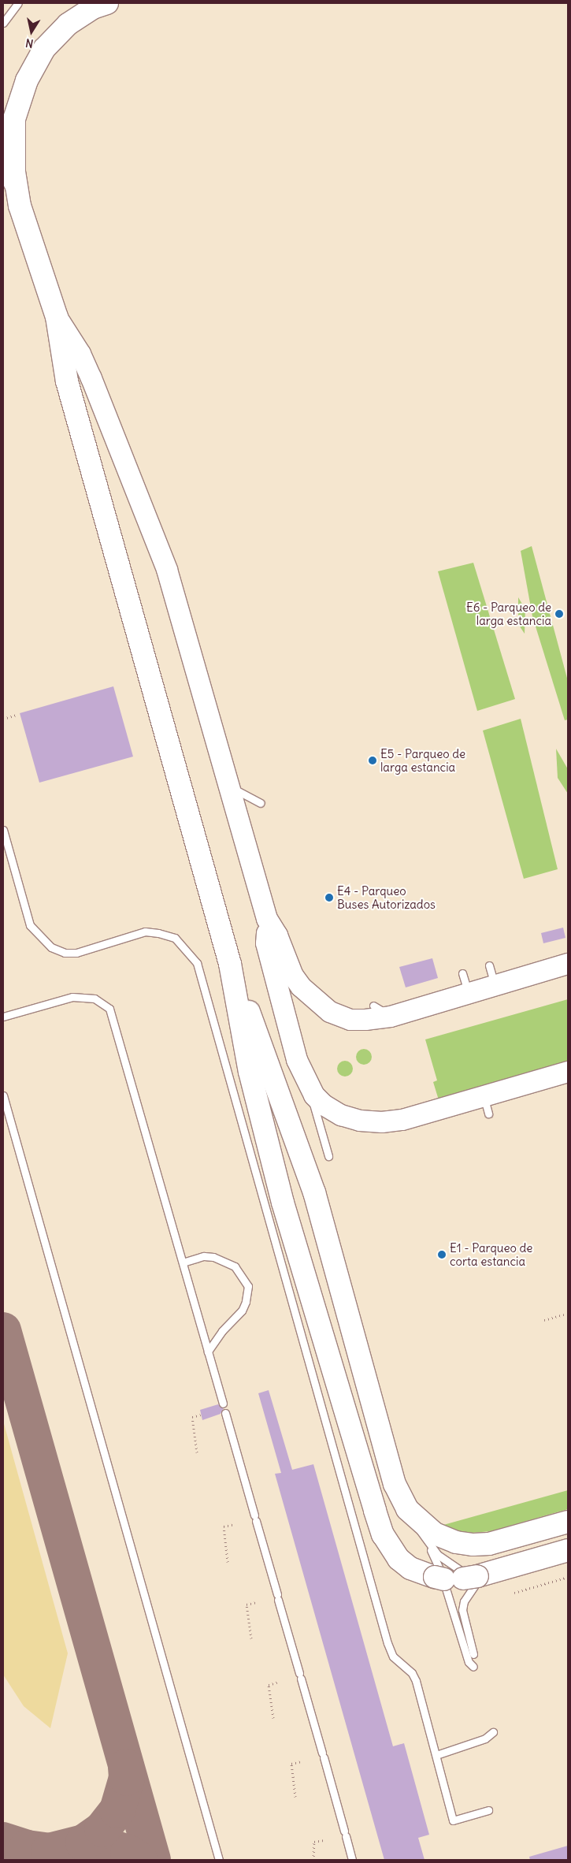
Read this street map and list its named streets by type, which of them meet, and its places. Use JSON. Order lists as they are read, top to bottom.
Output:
{
  "places": [
    "E6 - Parqueo de larga estancia",
    "E5 - Parqueo de larga estancia",
    "E4 - Parqueo Buses Autorizados",
    "E1 - Parqueo de corta estancia"
  ],
  "north": "bottom"
}
